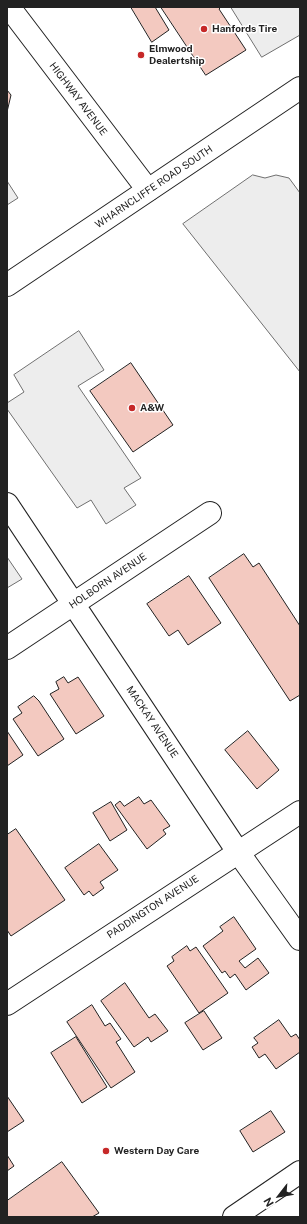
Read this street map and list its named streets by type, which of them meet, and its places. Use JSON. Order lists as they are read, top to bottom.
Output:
{
  "streets": {
    "street": [
      "HIGHWAY AVENUE",
      "WHARNCLIFFE ROAD SOUTH",
      "HOLBORN AVENUE",
      "MACKAY AVENUE",
      "PADDINGTON AVENUE"
    ]
  },
  "crossings": [
    ["HIGHWAY AVENUE", "WHARNCLIFFE ROAD SOUTH"],
    ["HOLBORN AVENUE", "MACKAY AVENUE"],
    ["MACKAY AVENUE", "PADDINGTON AVENUE"]
  ],
  "places": [
    "Hanfords Tire",
    "Elmwood Dealertship",
    "A&W",
    "Western Day Care"
  ],
  "north": "bottom left"
}
